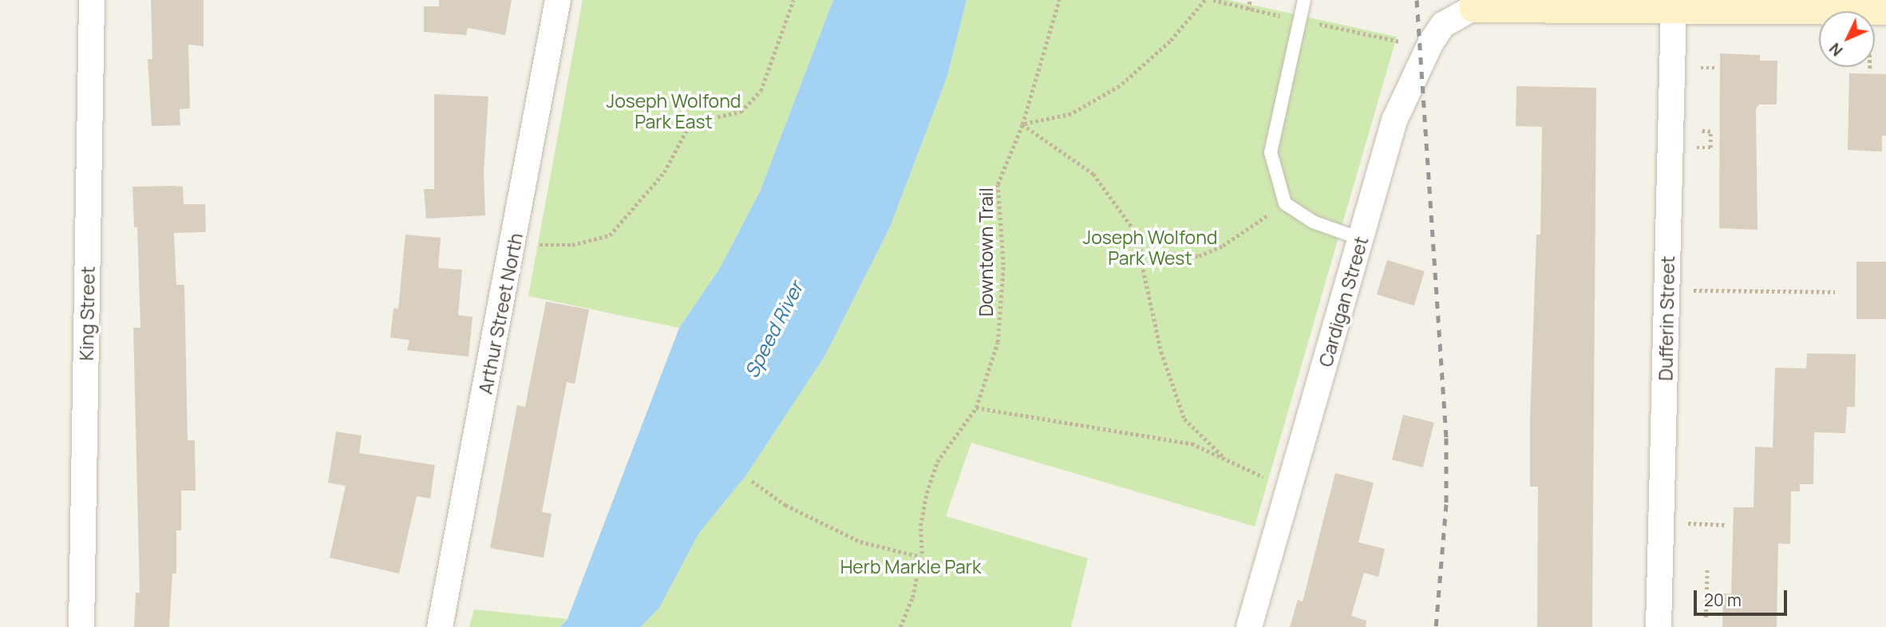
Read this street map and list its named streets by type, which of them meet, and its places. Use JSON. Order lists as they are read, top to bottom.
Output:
{
  "streets": {
    "street": [
      "Cardigan Street",
      "King Street",
      "Arthur Street North",
      "Dufferin Street"
    ],
    "path": ["Downtown Trail"]
  },
  "water": ["Speed River"],
  "parks": ["Joseph Wolfond Park East", "Joseph Wolfond Park West", "Herb Markle Park"],
  "scale_bar": "20 m",
  "north": "bottom left"
}
